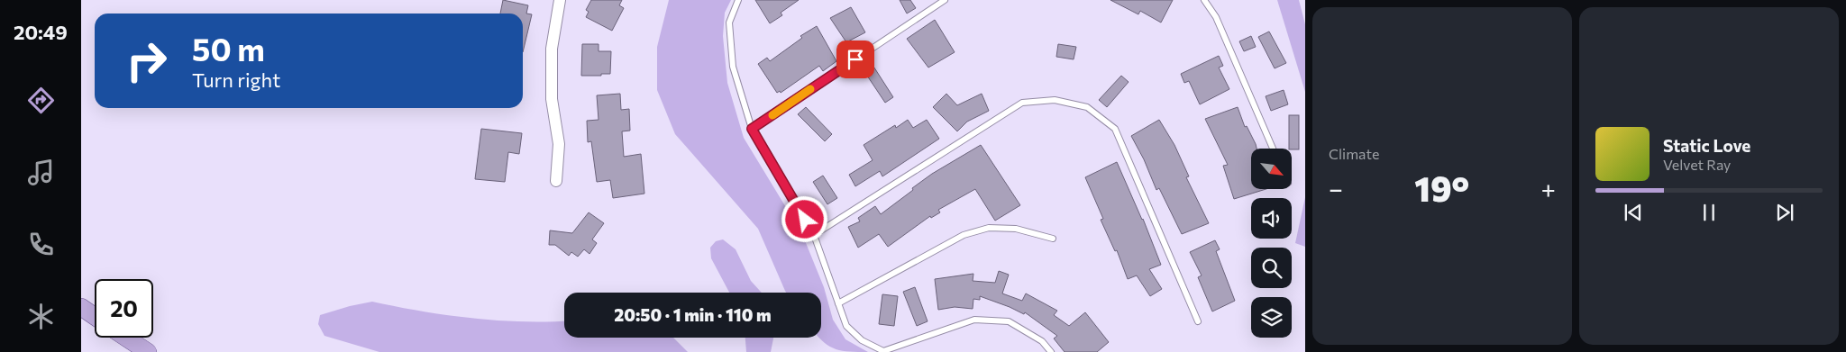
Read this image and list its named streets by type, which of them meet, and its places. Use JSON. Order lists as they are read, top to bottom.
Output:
{
  "north": "bottom right",
  "page": {
    "tabs": "20:49",
    "tile": "Climate",
    "turn": ["50 m", "Turn right"],
    "song": ["Static Love", "Velvet Ray"],
    "heat": ["−", "19°", "+"],
    "limit": "20",
    "trip": "20:50 · 1 min · 110 m"
  }
}
